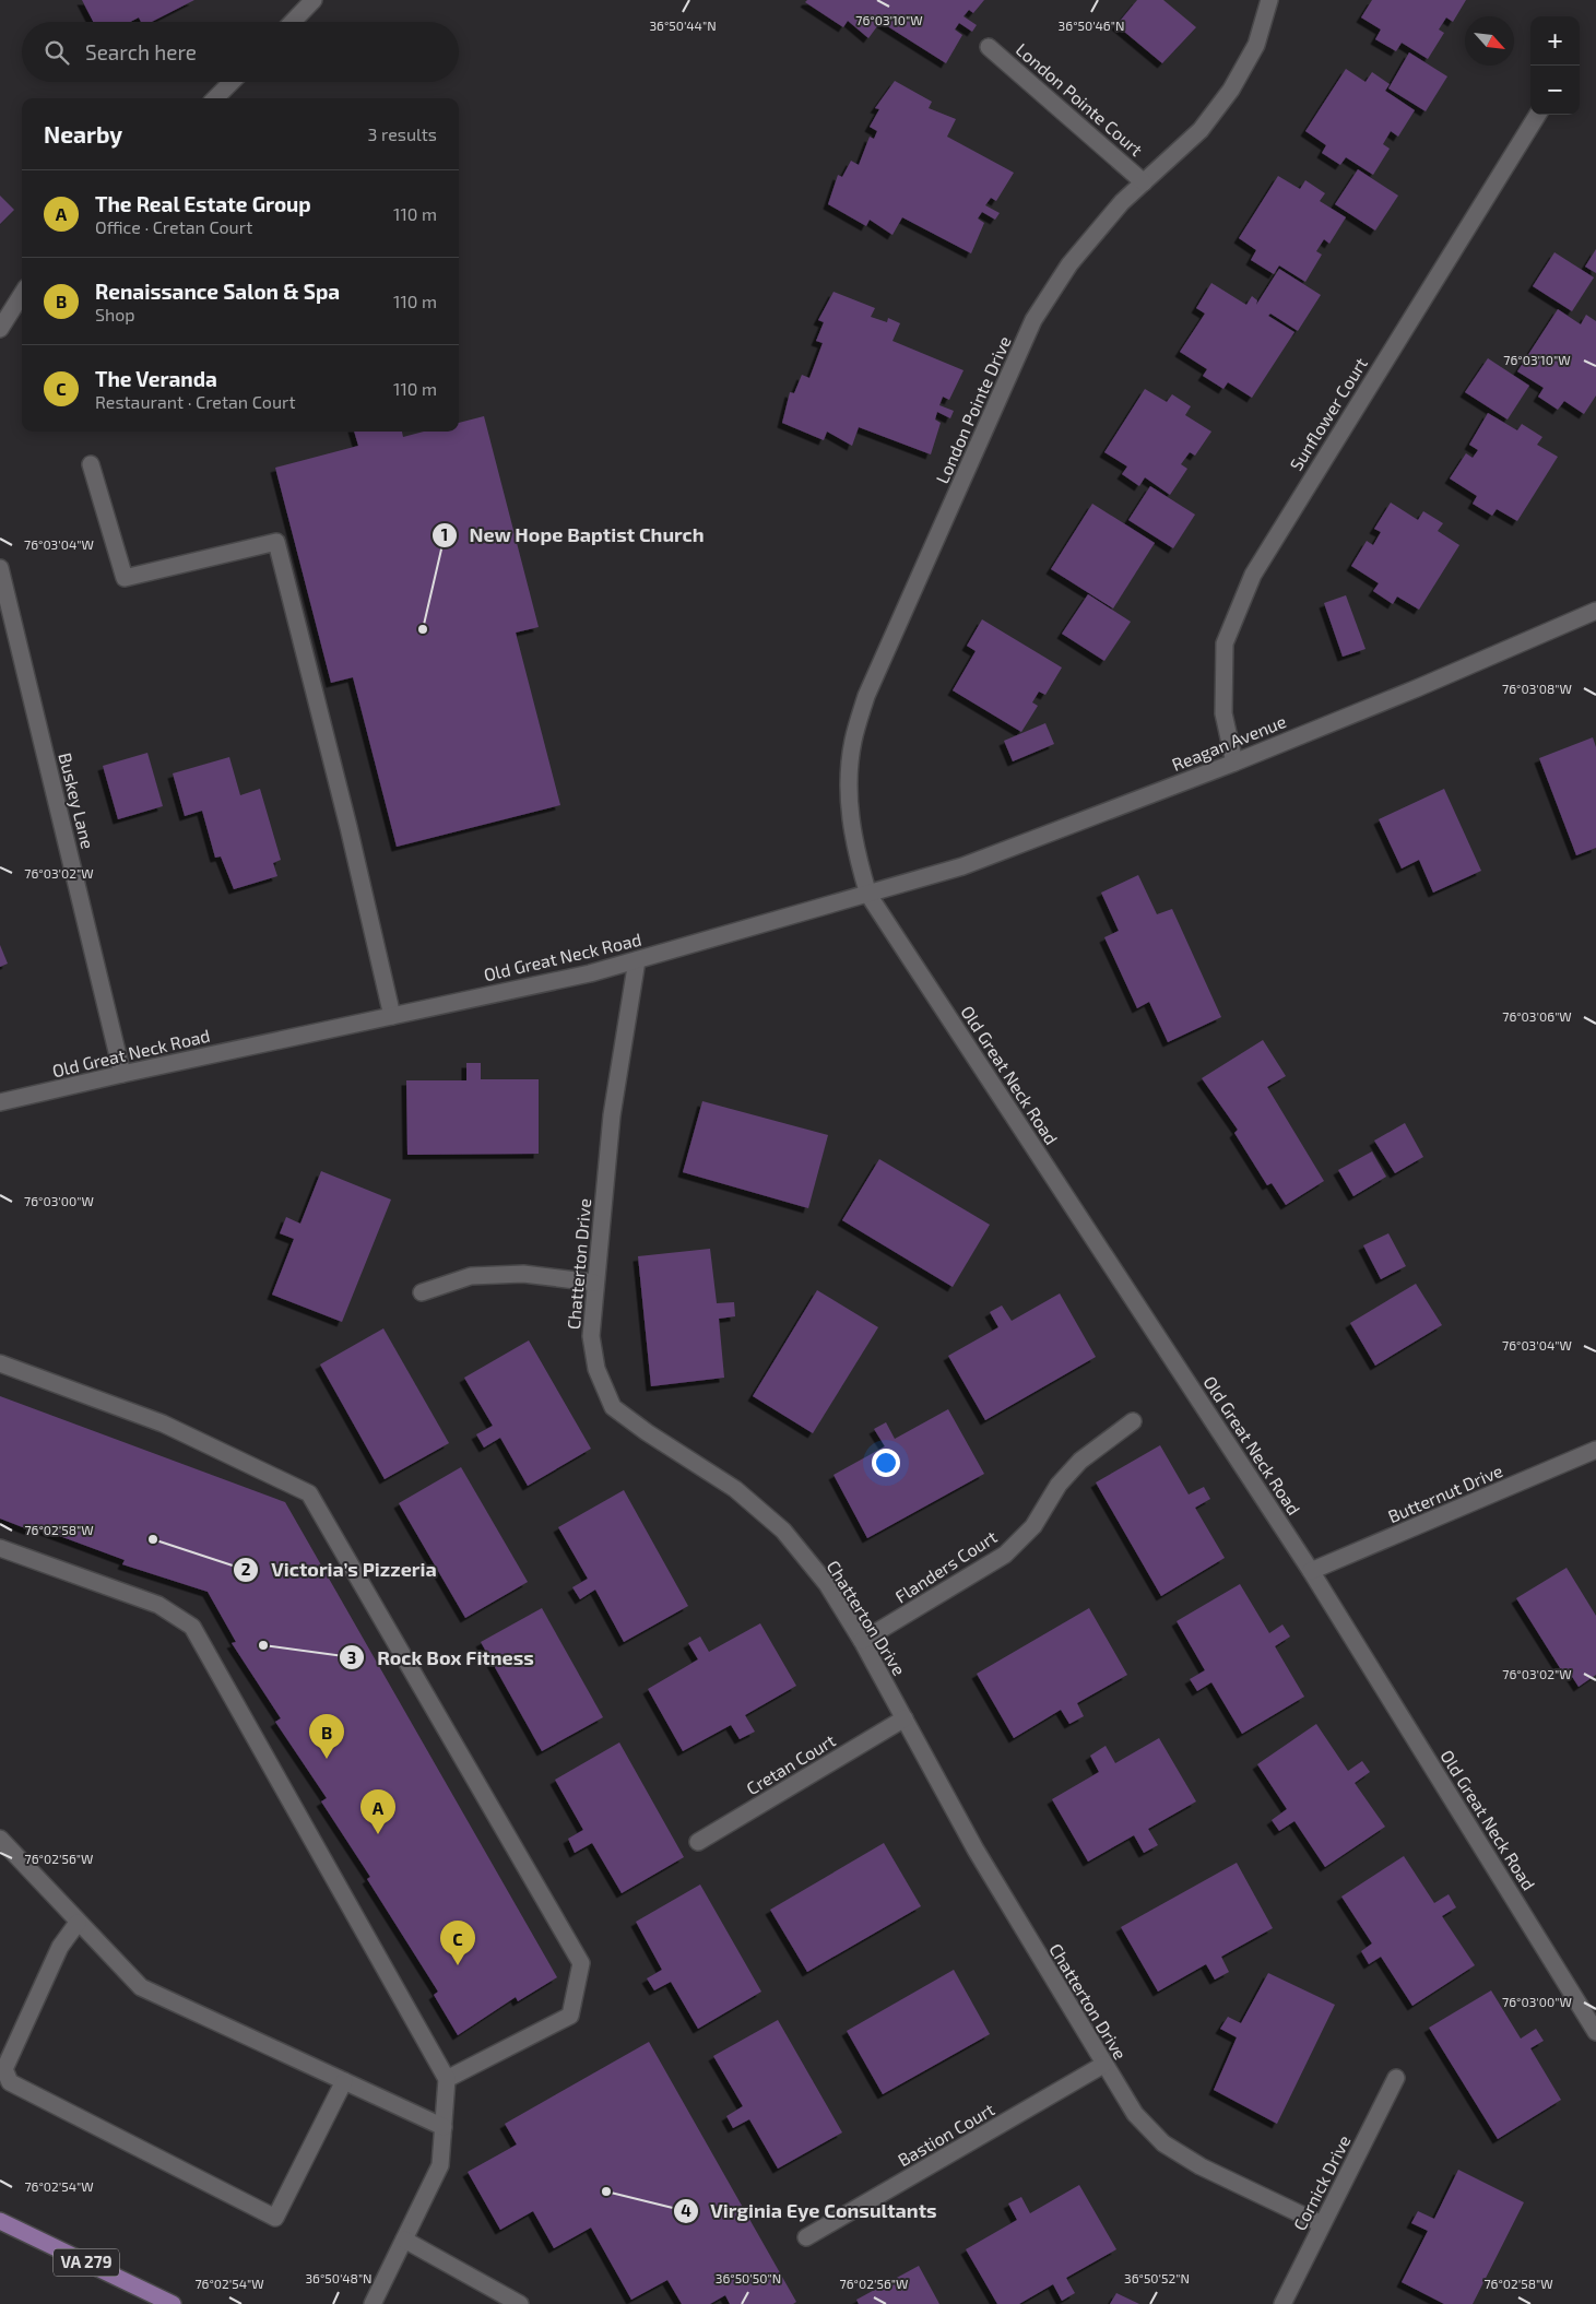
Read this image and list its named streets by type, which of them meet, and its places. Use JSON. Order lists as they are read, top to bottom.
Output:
{
  "streets": {
    "main road": ["VA 279"],
    "street": [
      "London Pointe Court",
      "London Pointe Drive",
      "Sunflower Court",
      "Reagan Avenue",
      "Buskey Lane",
      "Old Great Neck Road",
      "Chatterton Drive",
      "Butternut Drive",
      "Flanders Court",
      "Cretan Court",
      "Bastion Court",
      "Cornick Drive"
    ]
  },
  "crossings": [
    ["London Pointe Court", "London Pointe Drive"],
    ["London Pointe Drive", "Reagan Avenue"],
    ["London Pointe Drive", "Old Great Neck Road"],
    ["Sunflower Court", "Reagan Avenue"],
    ["Reagan Avenue", "Old Great Neck Road"],
    ["Buskey Lane", "Old Great Neck Road"],
    ["Old Great Neck Road", "Chatterton Drive"],
    ["Old Great Neck Road", "Butternut Drive"],
    ["Chatterton Drive", "Flanders Court"],
    ["Chatterton Drive", "Cretan Court"],
    ["Chatterton Drive", "Bastion Court"],
    ["Chatterton Drive", "Cornick Drive"]
  ],
  "places": [
    "New Hope Baptist Church",
    "Victoria’s Pizzeria",
    "Rock Box Fitness",
    "Virginia Eye Consultants"
  ],
  "north": "bottom right",
  "page": {
    "map_buttons": ["+", "−"],
    "search": "Search here",
    "heading": ["Nearby", "3 results"],
    "list": [
      {
        "mark": "A",
        "name": "The Real Estate Group",
        "note": "Office · Cretan Court",
        "value": "110 m"
      },
      {
        "mark": "B",
        "name": "Renaissance Salon & Spa",
        "note": "Shop",
        "value": "110 m"
      },
      {
        "mark": "C",
        "name": "The Veranda",
        "note": "Restaurant · Cretan Court",
        "value": "110 m"
      }
    ],
    "pins": ["B", "A", "C"]
  },
  "coordinates": [
    "76°03'10\"W",
    "36°50'44\"N",
    "36°50'46\"N",
    "76°03'04\"W",
    "76°03'08\"W",
    "76°03'02\"W",
    "76°03'06\"W",
    "76°03'00\"W",
    "76°02'58\"W",
    "76°02'56\"W",
    "76°02'54\"W",
    "36°50'48\"N",
    "36°50'50\"N",
    "36°50'52\"N"
  ]
}
